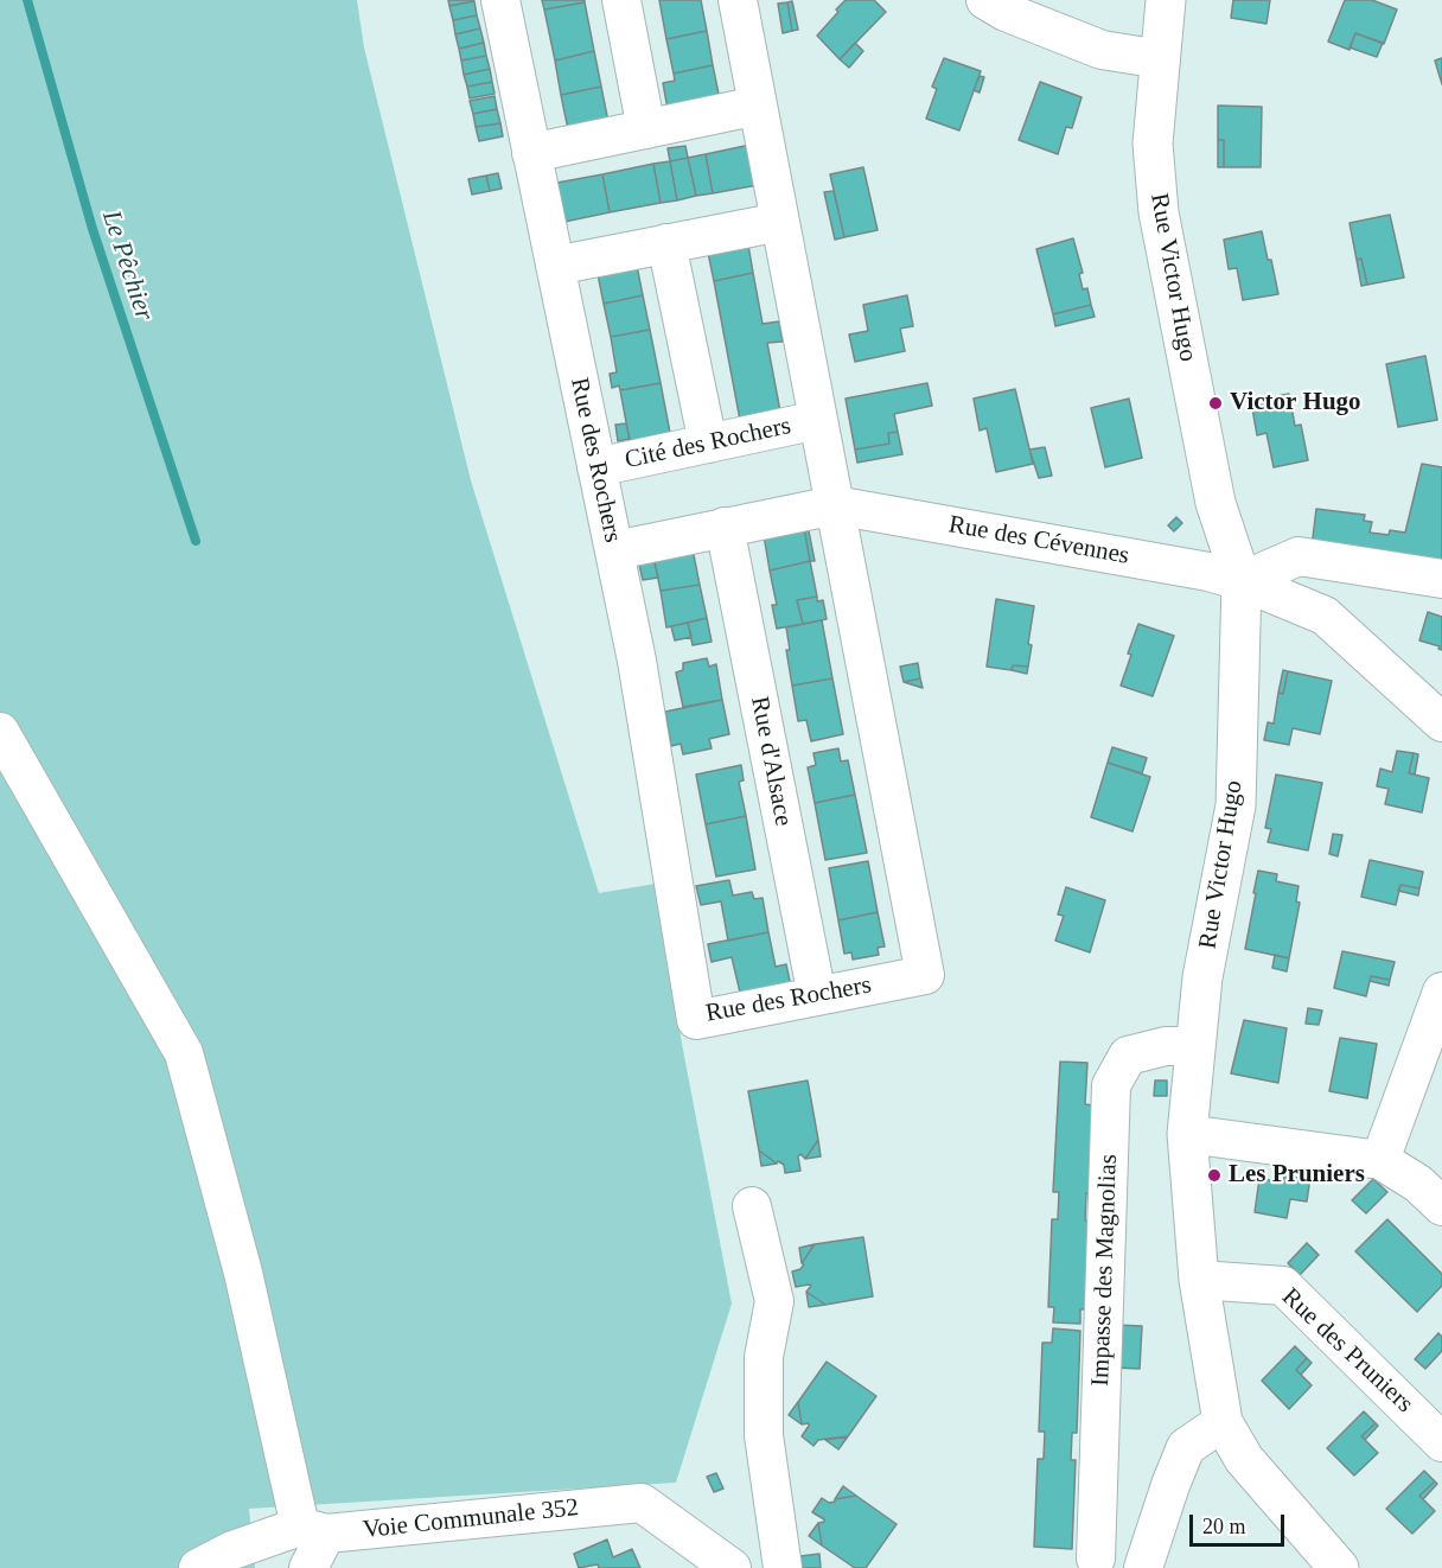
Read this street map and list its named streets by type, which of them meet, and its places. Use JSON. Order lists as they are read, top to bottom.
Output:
{
  "streets": {
    "street": [
      "Rue Victor Hugo",
      "Cité des Rochers",
      "Rue des Rochers",
      "Rue des Cévennes",
      "Rue d'Alsace",
      "Impasse des Magnolias",
      "Rue des Pruniers",
      "Voie Communale 352"
    ]
  },
  "crossings": [
    ["Rue Victor Hugo", "Rue des Cévennes"],
    ["Rue Victor Hugo", "Impasse des Magnolias"],
    ["Rue Victor Hugo", "Rue des Pruniers"],
    ["Cité des Rochers", "Rue des Rochers"],
    ["Rue des Rochers", "Rue des Cévennes"],
    ["Rue des Rochers", "Rue d'Alsace"]
  ],
  "water": ["Le Pêchier"],
  "places": ["Victor Hugo", "Les Pruniers"],
  "scale_bar": "20 m"
}
